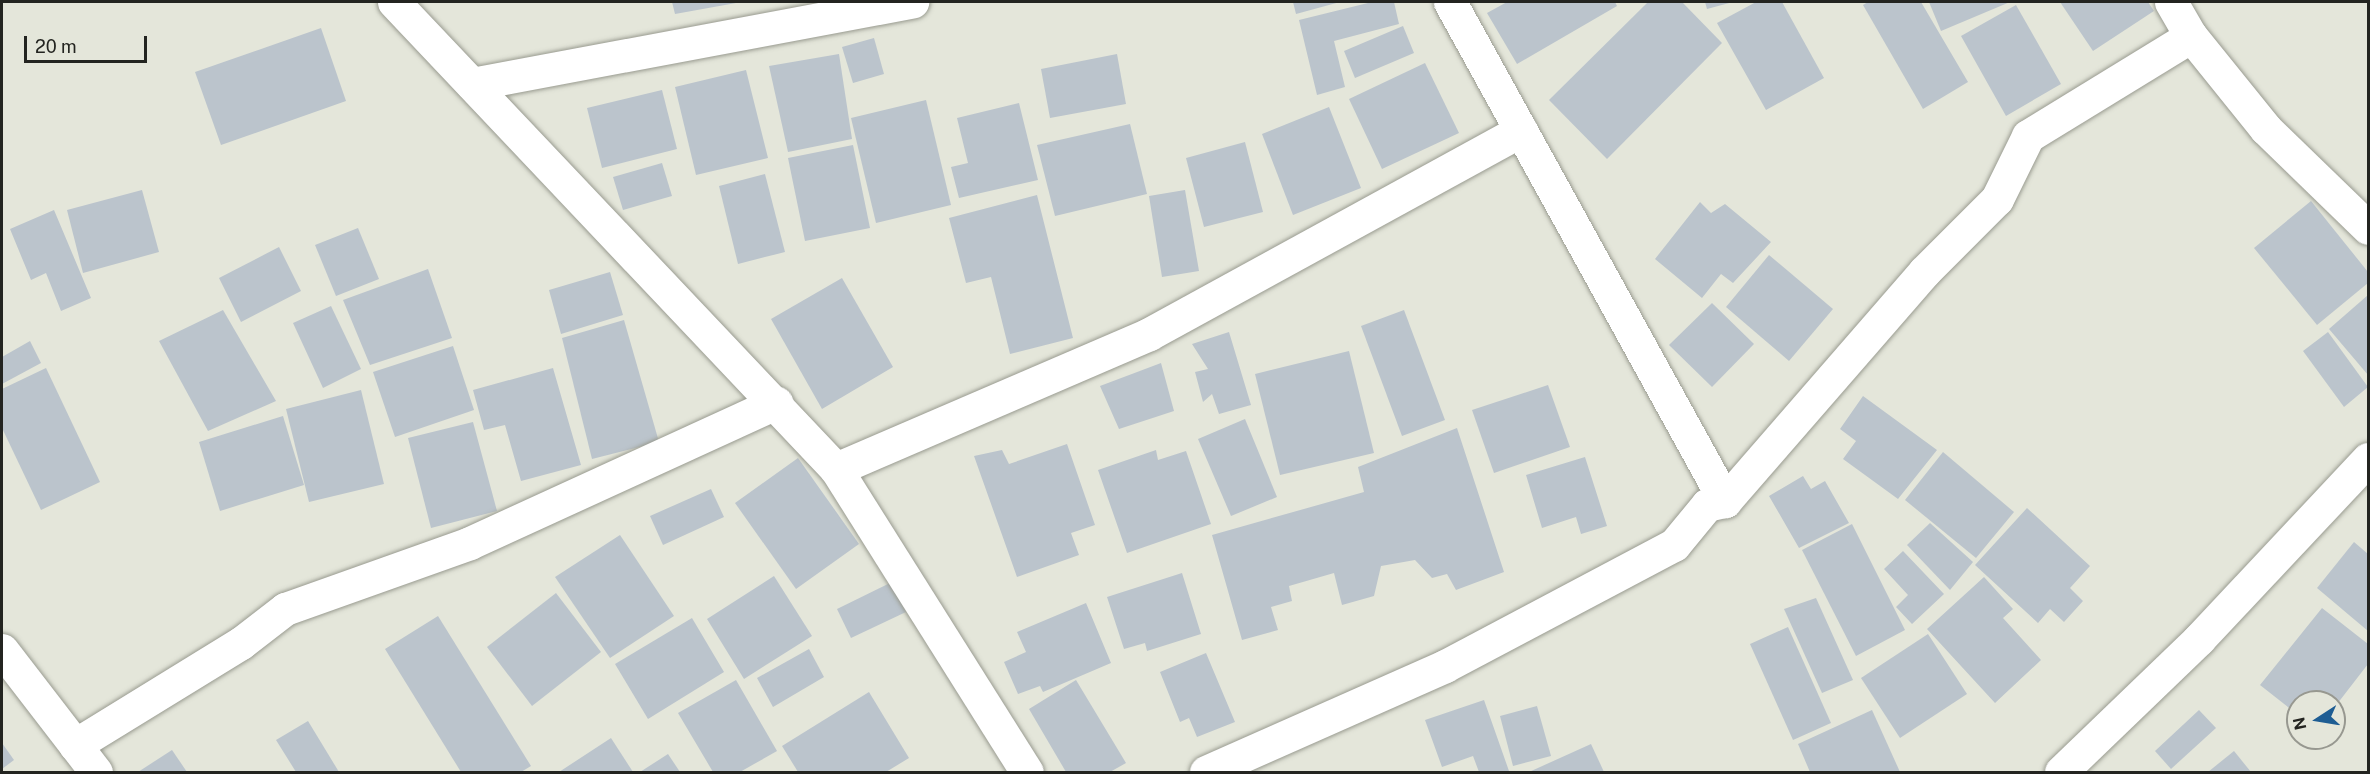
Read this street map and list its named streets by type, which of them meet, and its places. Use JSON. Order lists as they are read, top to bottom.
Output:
{
  "scale_bar": "20 m",
  "north": "left"
}
